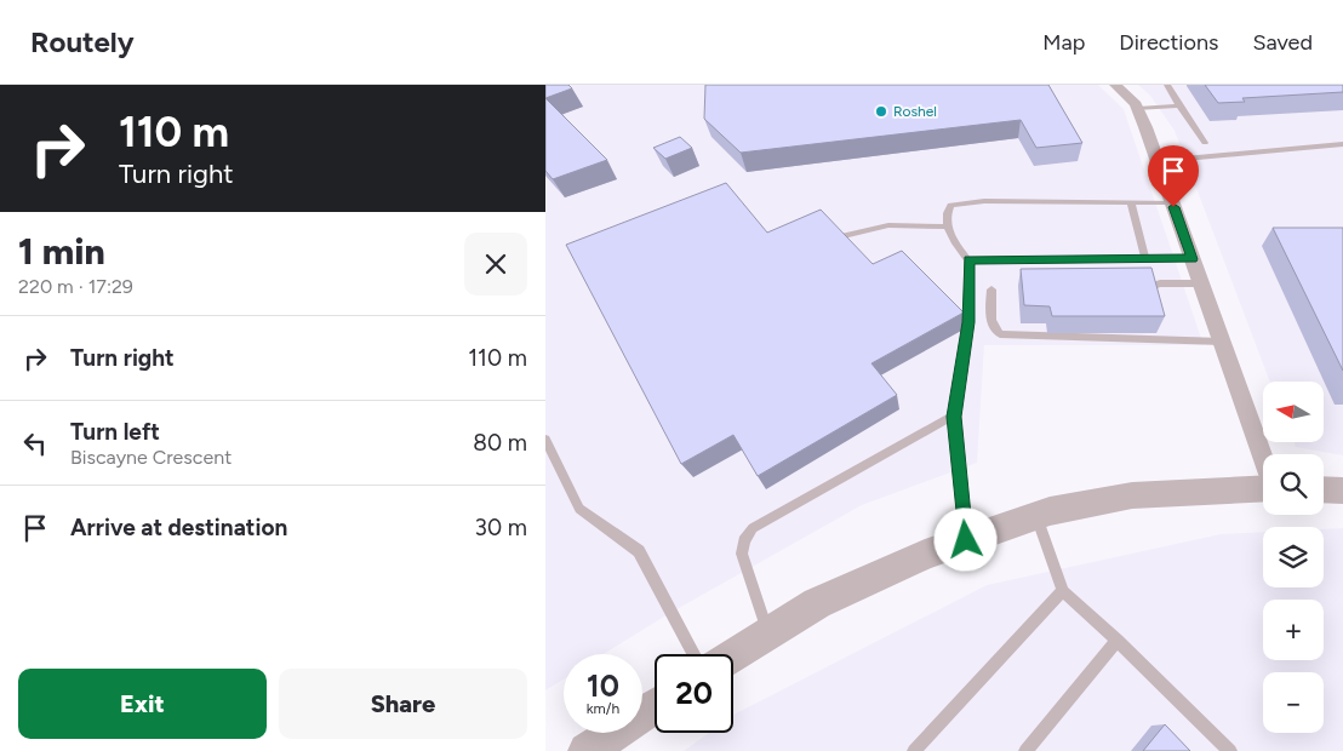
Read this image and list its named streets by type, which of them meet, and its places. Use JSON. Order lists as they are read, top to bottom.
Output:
{
  "places": ["Roshel"],
  "north": "left",
  "page": {
    "header": "Routely",
    "nav": ["Map", "Directions", "Saved"],
    "turn": ["110 m", "Turn right"],
    "heading": ["1 min", "220 m · 17:29"],
    "list": [
      {
        "name": "Turn right",
        "value": "110 m"
      },
      {
        "name": "Turn left",
        "note": "Biscayne Crescent",
        "value": "80 m"
      },
      {
        "name": "Arrive at destination",
        "value": "30 m"
      }
    ],
    "map_buttons": ["+", "−"],
    "speed": "10 km/h",
    "limit": "20",
    "buttons": ["Exit", "Share"]
  }
}
